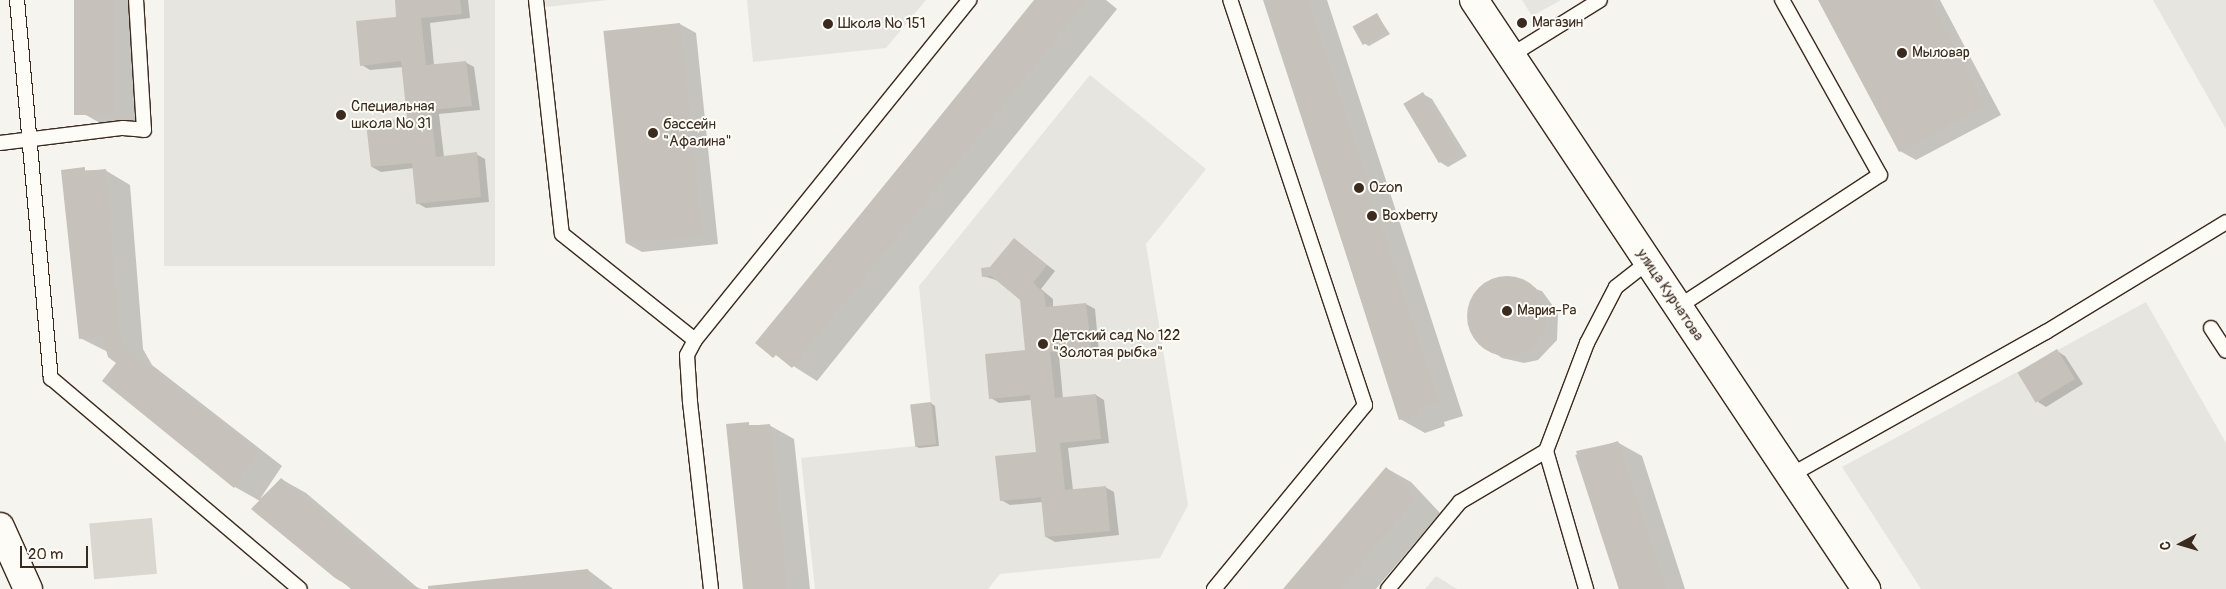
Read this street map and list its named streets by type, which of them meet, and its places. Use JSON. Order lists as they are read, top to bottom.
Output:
{
  "streets": {
    "main road": ["улица Курчатова"]
  },
  "places": [
    "Магазин",
    "Школа № 151",
    "Мыловар",
    "Специальная школа № 31",
    "бассейн \"Афалина\"",
    "Ozon",
    "Boxberry",
    "Мария-Ра",
    "Детский сад № 122 \"Золотая рыбка\""
  ],
  "scale_bar": "20 m",
  "north": "left"
}
